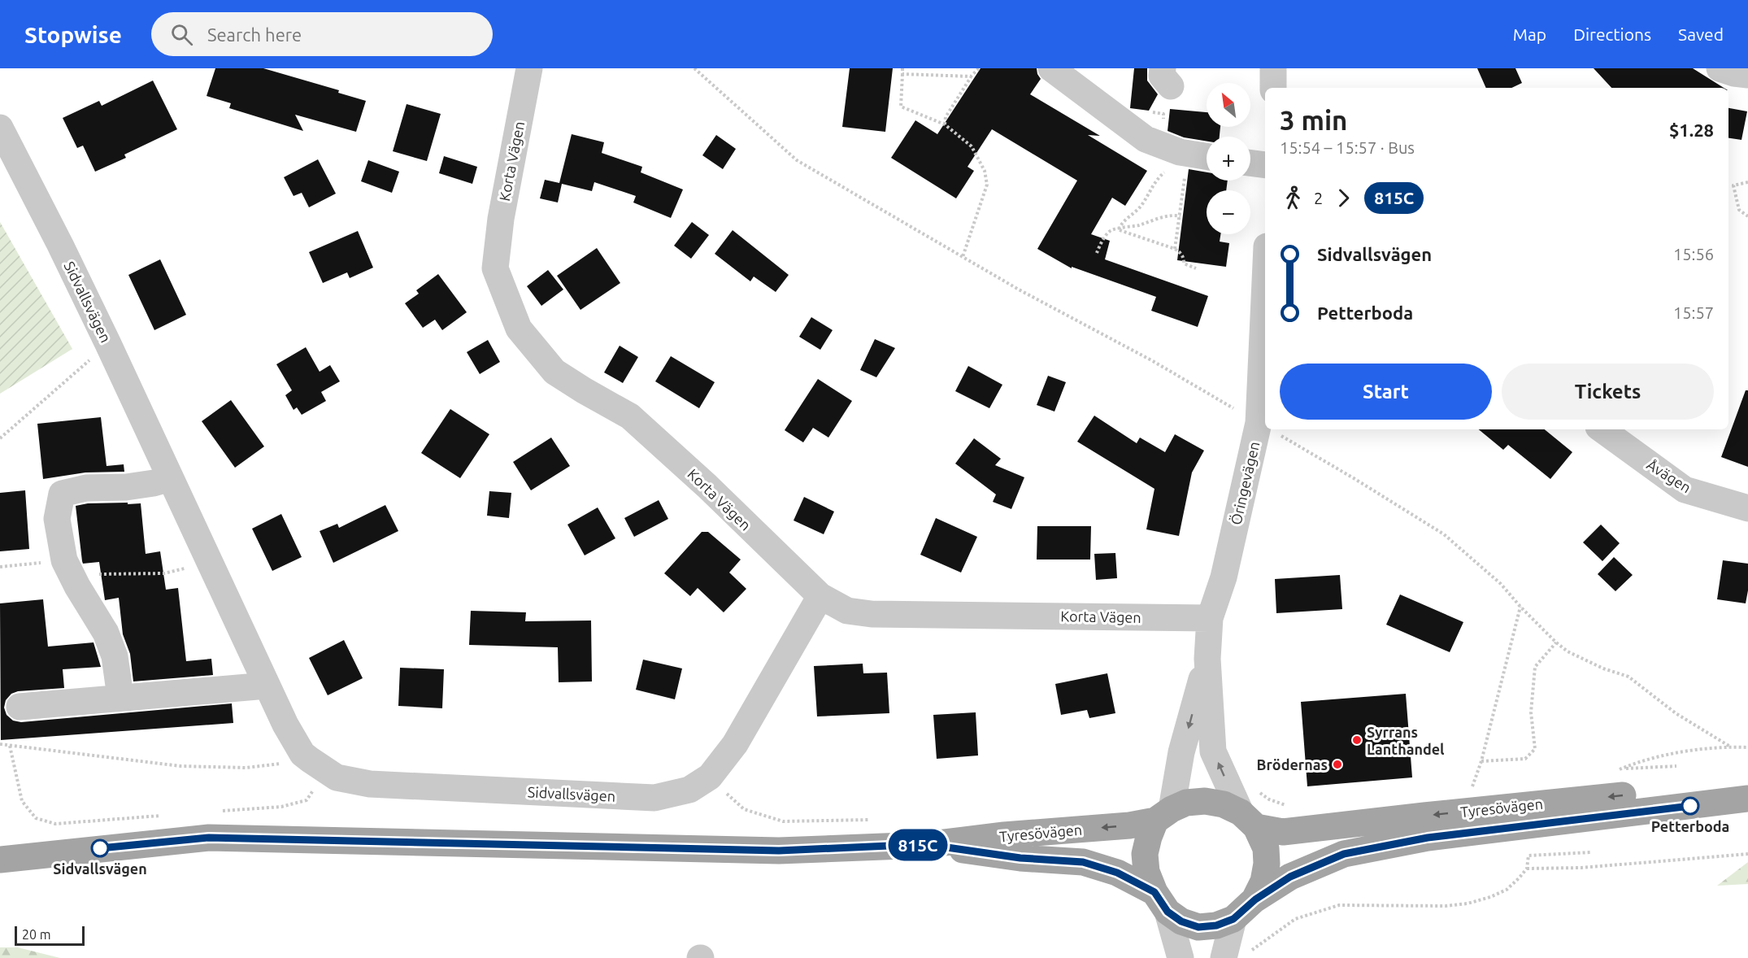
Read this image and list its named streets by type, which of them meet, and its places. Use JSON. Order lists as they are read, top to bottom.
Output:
{
  "streets": {
    "main road": ["Tyresövägen"],
    "street": [
      "Korta Vägen",
      "Sidvallsvägen",
      "Åvägen",
      "Öringevägen"
    ]
  },
  "crossings": [
    ["Korta Vägen", "Sidvallsvägen"],
    ["Korta Vägen", "Öringevägen"],
    ["Öringevägen", "Tyresövägen"]
  ],
  "places": [
    "Syrrans Lanthandel",
    "Brödernas",
    "Petterboda",
    "Sidvallsvägen"
  ],
  "lines": ["bus line 815C"],
  "scale_bar": "20 m",
  "north": "top left",
  "page": {
    "header": "Stopwise",
    "search": "Search here",
    "nav": ["Map", "Directions", "Saved"],
    "on_map": "815C",
    "map_buttons": ["+", "−"],
    "heading": ["3 min", "15:54 – 15:57 · Bus", "$1.28"],
    "legs": ["2", "815C"],
    "list": [
      {
        "name": "Sidvallsvägen",
        "value": "15:56"
      },
      {
        "name": "Petterboda",
        "value": "15:57"
      }
    ],
    "buttons": ["Start", "Tickets"],
    "scale": "20 m"
  }
}
